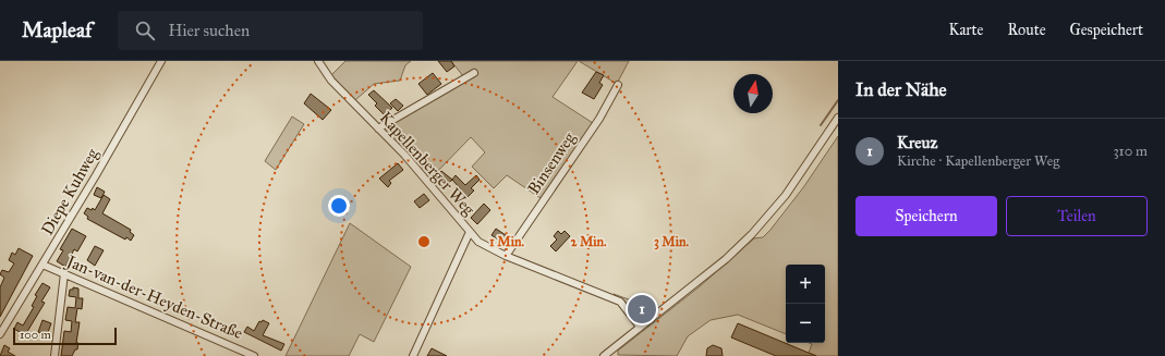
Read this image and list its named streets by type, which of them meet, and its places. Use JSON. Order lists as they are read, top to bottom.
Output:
{
  "streets": {
    "street": [
      "Kapellenberger Weg",
      "Binsenweg",
      "Diepe Kuhweg",
      "Jan-van-der-Heyden-Straße"
    ]
  },
  "crossings": [
    ["Kapellenberger Weg", "Binsenweg"],
    ["Diepe Kuhweg", "Jan-van-der-Heyden-Straße"]
  ],
  "scale_bar": "100 m",
  "north": "top",
  "page": {
    "header": "Mapleaf",
    "search": "Hier suchen",
    "nav": ["Karte", "Route", "Gespeichert"],
    "heading": "In der Nähe",
    "list": [
      {
        "mark": "1",
        "name": "Kreuz",
        "note": "Kirche · Kapellenberger Weg",
        "value": "310 m"
      }
    ],
    "buttons": ["Speichern", "Teilen"],
    "map_buttons": ["+", "−"],
    "pins": "1",
    "scale": "100 m"
  },
  "rings": ["1 Min.", "2 Min.", "3 Min."]
}
